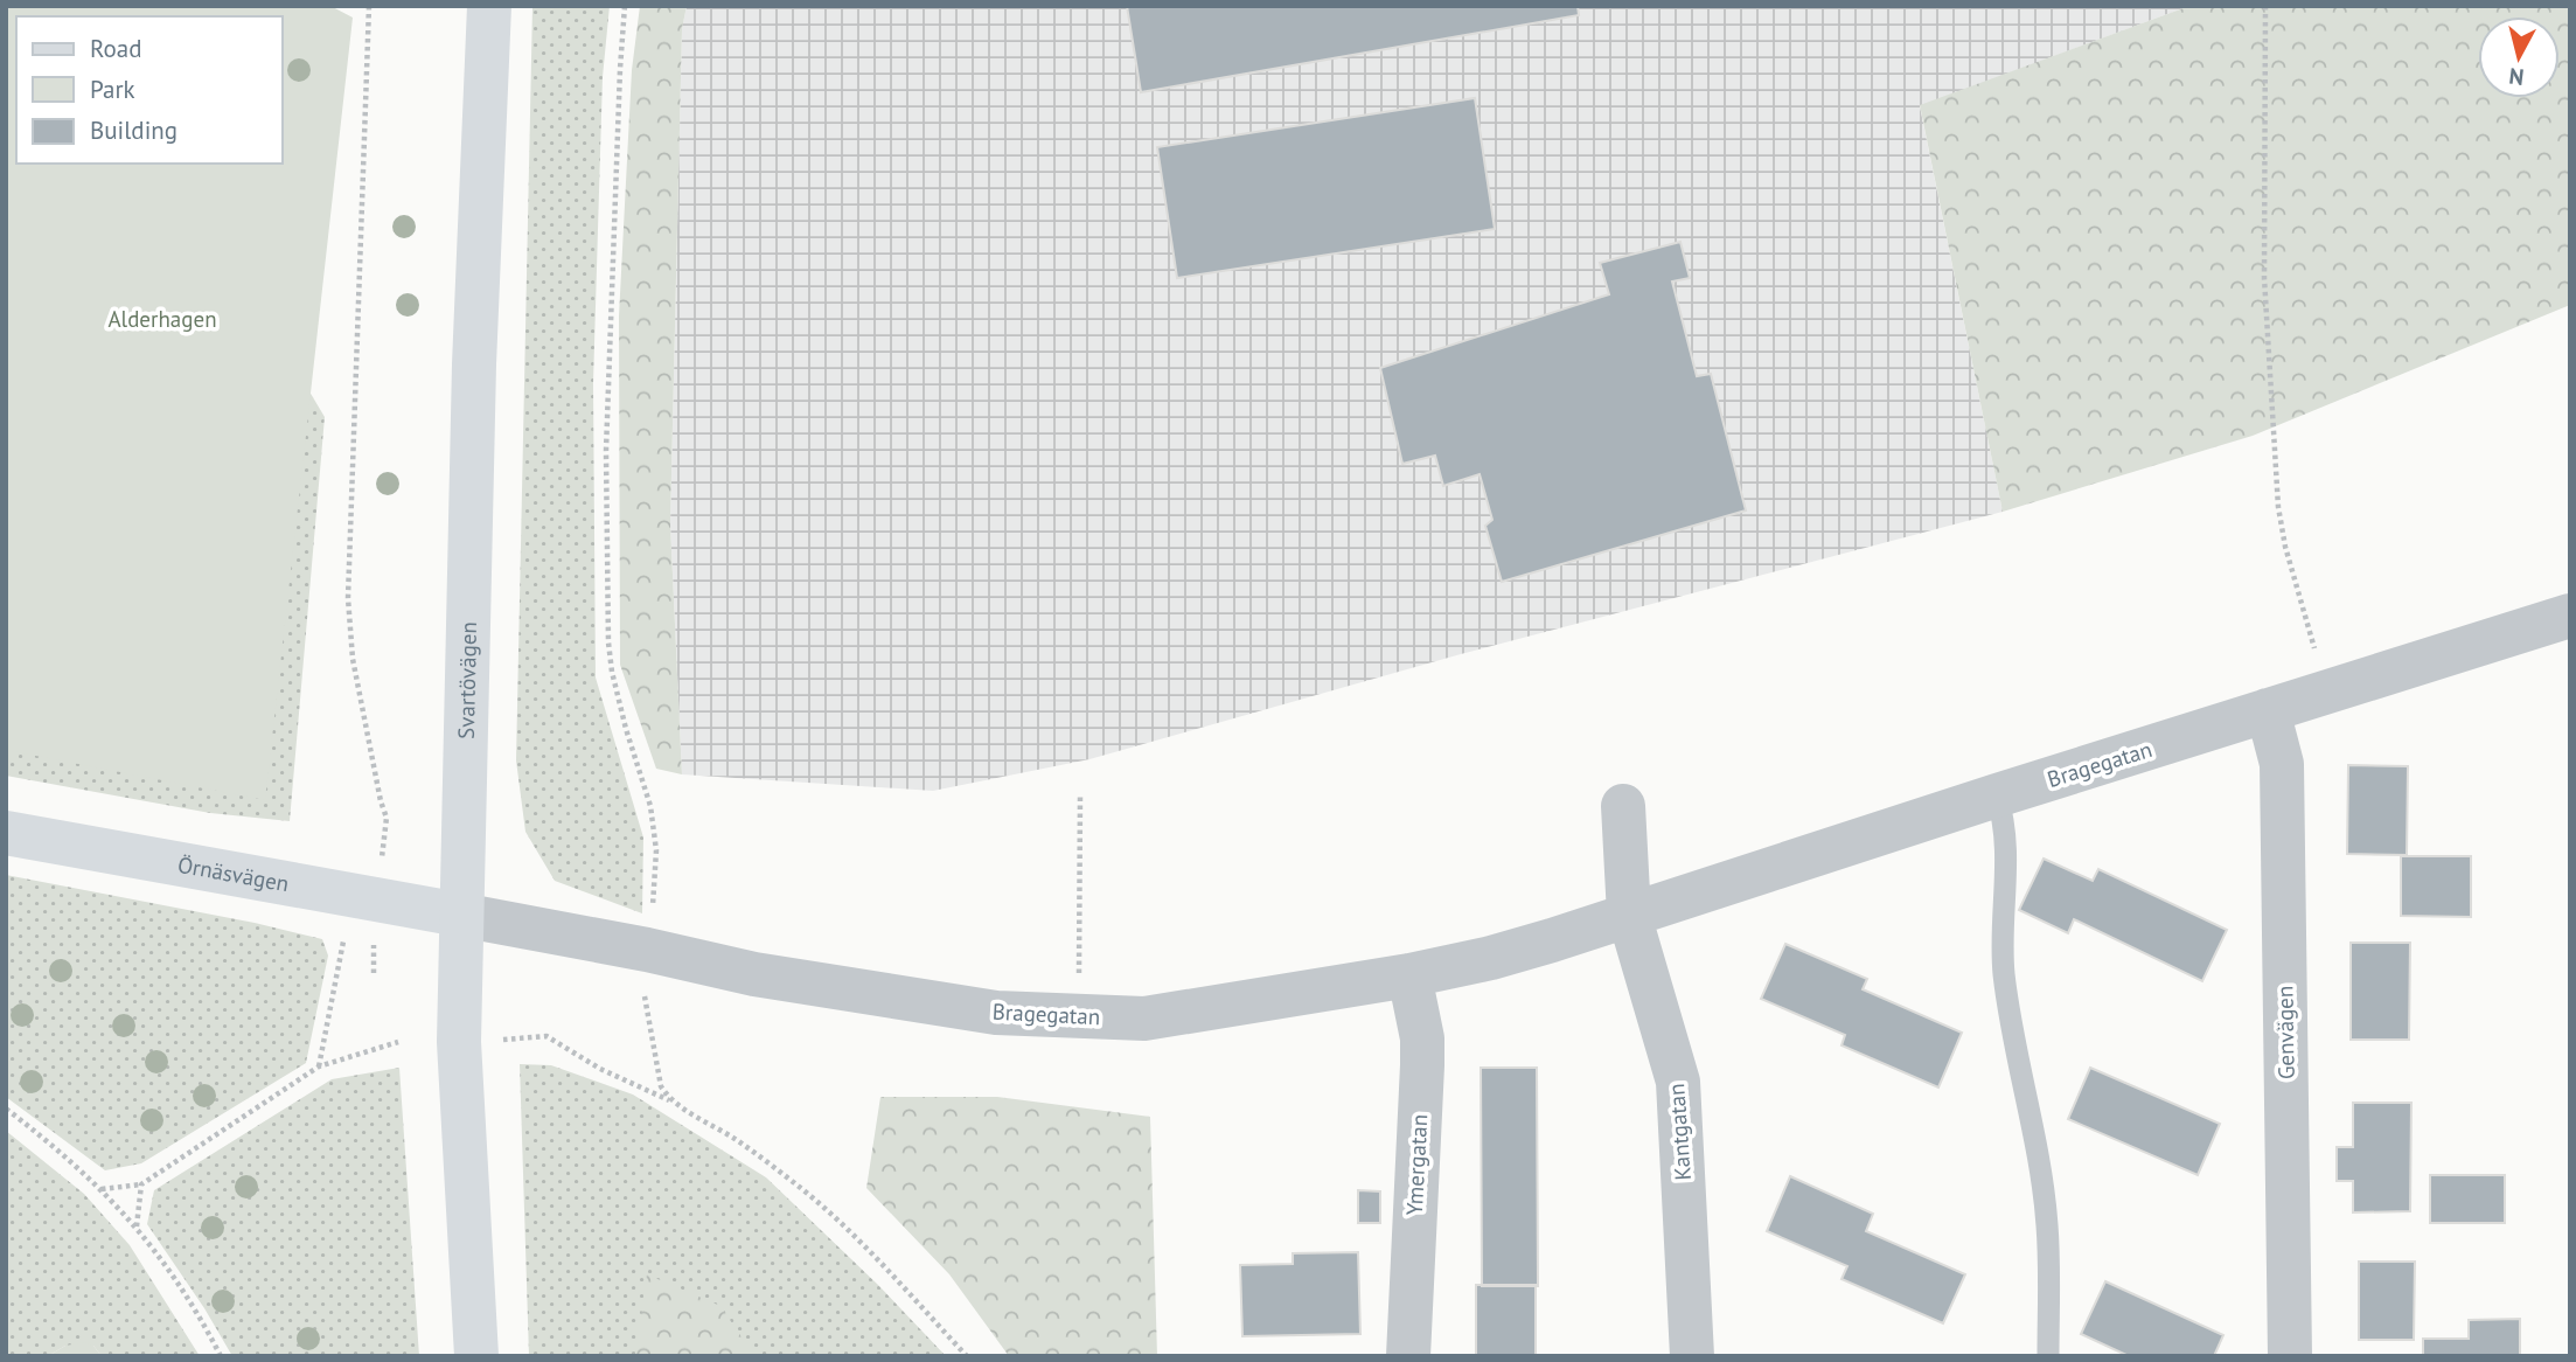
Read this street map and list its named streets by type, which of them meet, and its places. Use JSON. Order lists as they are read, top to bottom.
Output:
{
  "streets": {
    "main road": ["Svartövägen", "Örnäsvägen"],
    "street": [
      "Bragegatan",
      "Genvägen",
      "Kantgatan",
      "Ymergatan"
    ]
  },
  "crossings": [
    ["Svartövägen", "Bragegatan"],
    ["Svartövägen", "Örnäsvägen"],
    ["Bragegatan", "Örnäsvägen"],
    ["Bragegatan", "Genvägen"],
    ["Bragegatan", "Kantgatan"],
    ["Bragegatan", "Ymergatan"]
  ],
  "parks": ["Alderhagen"],
  "legend": ["Road", "Park", "Building"],
  "north": "bottom"
}
